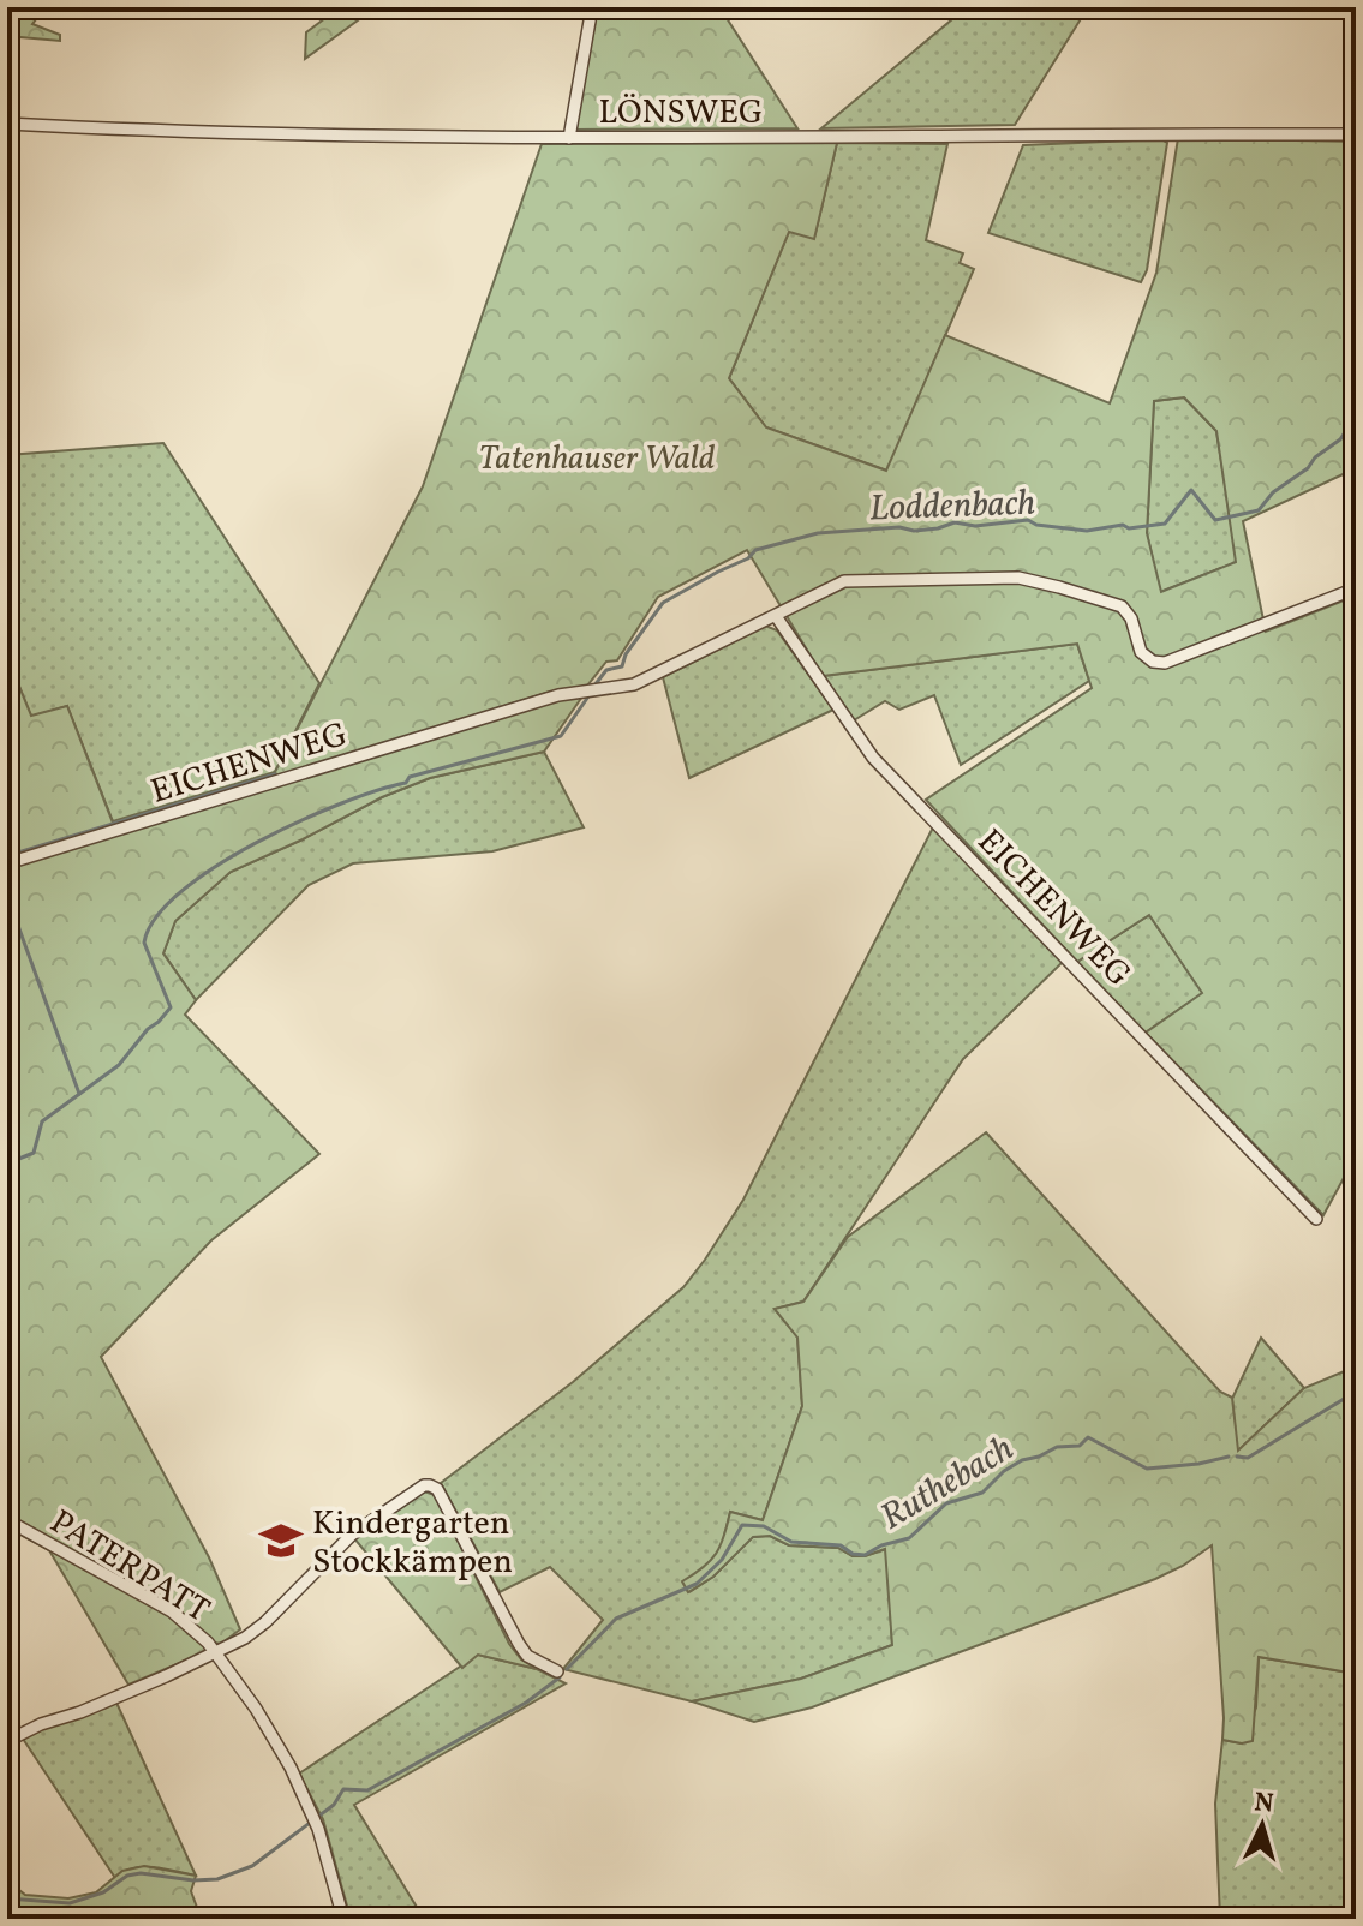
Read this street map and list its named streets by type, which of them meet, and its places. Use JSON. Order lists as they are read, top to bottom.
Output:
{
  "streets": {
    "street": ["LÖNSWEG", "EICHENWEG", "PATERPATT"]
  },
  "water": ["Loddenbach", "Ruthebach"],
  "parks": ["Tatenhauser Wald"],
  "places": {
    "school or university": ["Kindergarten Stockkämpen"]
  },
  "north": "top"
}
